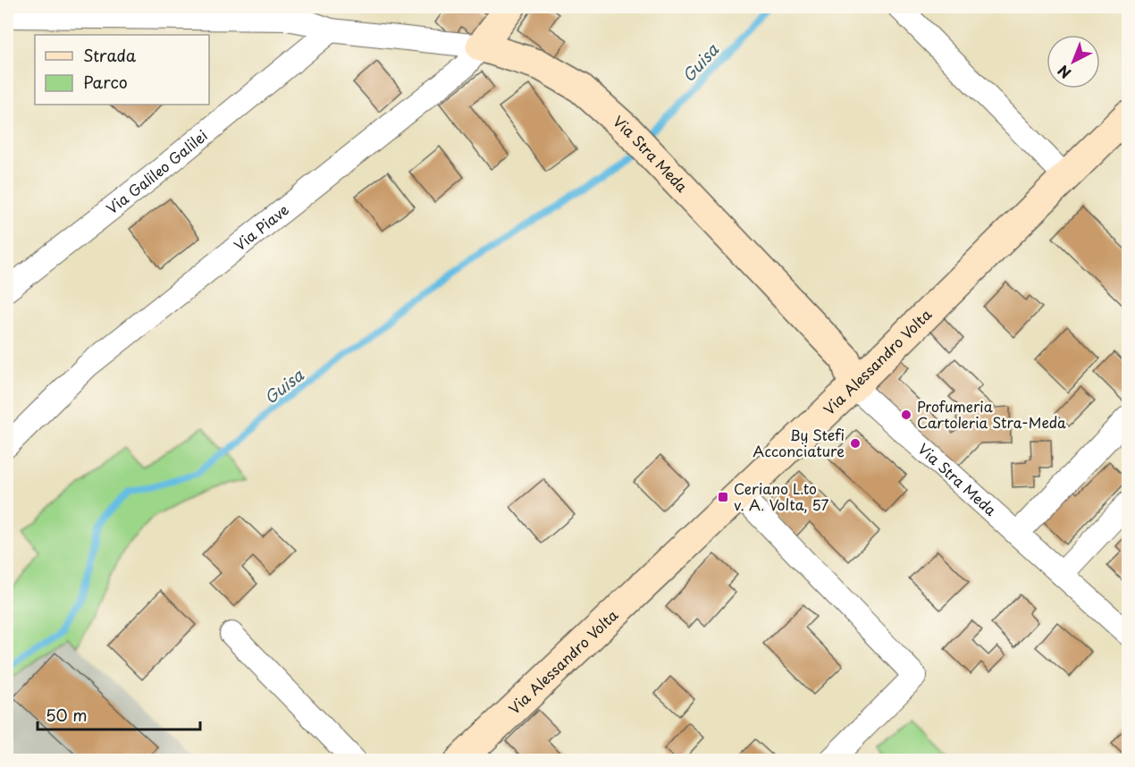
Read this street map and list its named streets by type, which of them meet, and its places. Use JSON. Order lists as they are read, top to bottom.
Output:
{
  "streets": {
    "street": [
      "Via Stra Meda",
      "Via Galileo Galilei",
      "Via Piave",
      "Via Alessandro Volta"
    ]
  },
  "crossings": [
    ["Via Stra Meda", "Via Galileo Galilei"],
    ["Via Stra Meda", "Via Piave"],
    ["Via Stra Meda", "Via Alessandro Volta"]
  ],
  "water": ["Guisa"],
  "places": {
    "other": ["Profumeria Cartoleria Stra-Meda", "By Stefi Acconciature"],
    "transit": ["Ceriano L.to v. A. Volta, 57"]
  },
  "legend": ["Strada", "Parco"],
  "scale_bar": "50 m",
  "north": "bottom left"
}
